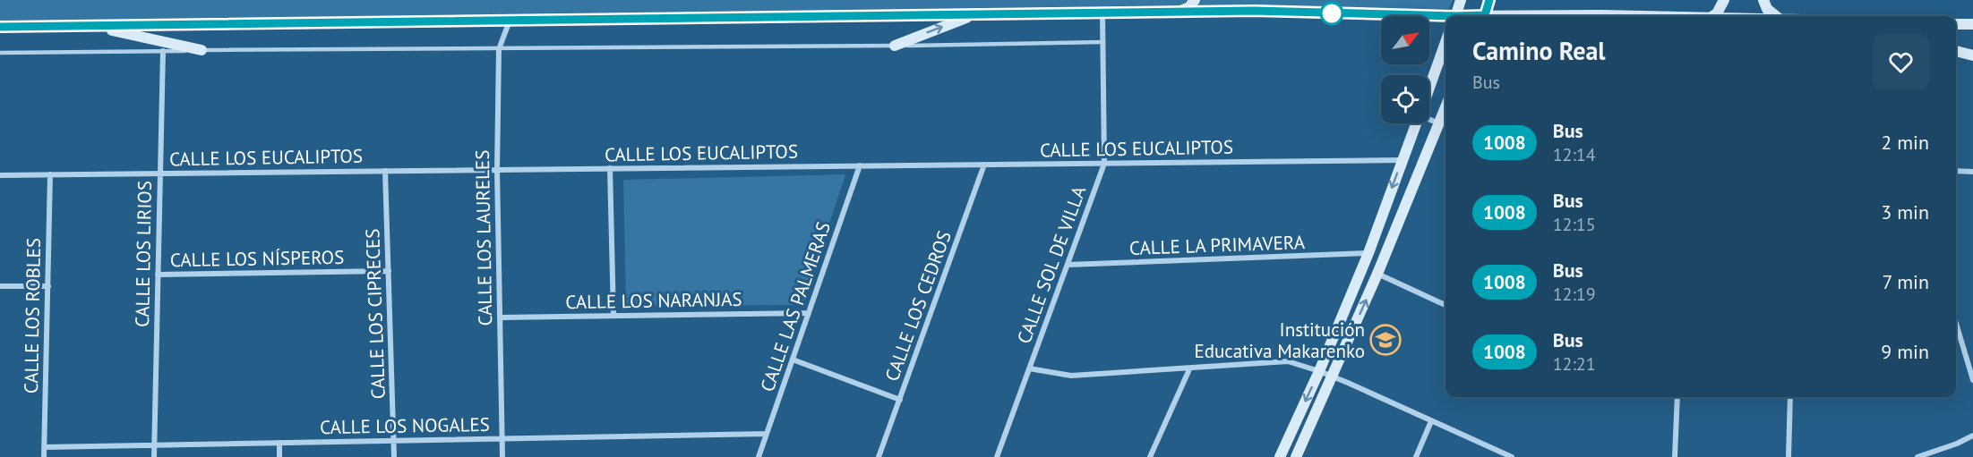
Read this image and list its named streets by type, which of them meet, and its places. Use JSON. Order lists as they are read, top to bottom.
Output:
{
  "streets": {
    "street": [
      "CALLE LOS EUCALIPTOS",
      "CALLE LOS LAURELES",
      "CALLE LA PRIMAVERA",
      "CALLE LOS LIRIOS",
      "CALLE LOS NÍSPEROS",
      "CALLE SOL DE VILLA",
      "CALLE LOS NARANJAS",
      "CALLE LOS CEDROS",
      "CALLE LAS PALMERAS",
      "CALLE LOS CIPRECES",
      "CALLE LOS ROBLES",
      "CALLE LOS NOGALES"
    ]
  },
  "crossings": [
    ["CALLE LOS EUCALIPTOS", "CALLE LOS LAURELES"],
    ["CALLE LOS EUCALIPTOS", "CALLE LOS LIRIOS"],
    ["CALLE LOS EUCALIPTOS", "CALLE SOL DE VILLA"],
    ["CALLE LOS EUCALIPTOS", "CALLE LOS CEDROS"],
    ["CALLE LOS EUCALIPTOS", "CALLE LAS PALMERAS"],
    ["CALLE LOS EUCALIPTOS", "CALLE LOS CIPRECES"],
    ["CALLE LOS EUCALIPTOS", "CALLE LOS ROBLES"],
    ["CALLE LOS LAURELES", "CALLE LOS NARANJAS"],
    ["CALLE LOS LAURELES", "CALLE LOS NOGALES"],
    ["CALLE LA PRIMAVERA", "CALLE SOL DE VILLA"],
    ["CALLE LOS LIRIOS", "CALLE LOS NÍSPEROS"],
    ["CALLE LOS LIRIOS", "CALLE LOS NOGALES"],
    ["CALLE LOS NÍSPEROS", "CALLE LOS CIPRECES"],
    ["CALLE LOS NARANJAS", "CALLE LAS PALMERAS"],
    ["CALLE LAS PALMERAS", "CALLE LOS NOGALES"],
    ["CALLE LOS CIPRECES", "CALLE LOS NOGALES"],
    ["CALLE LOS ROBLES", "CALLE LOS NOGALES"]
  ],
  "places": {
    "school or university": ["Institución Educativa Makarenko"]
  },
  "lines": ["bus line 1008"],
  "north": "top right",
  "page": {
    "heading": ["Camino Real", "Bus"],
    "list": [
      {
        "mark": "1008",
        "name": "Bus",
        "note": "12:14",
        "value": "2 min"
      },
      {
        "mark": "1008",
        "name": "Bus",
        "note": "12:15",
        "value": "3 min"
      },
      {
        "mark": "1008",
        "name": "Bus",
        "note": "12:19",
        "value": "7 min"
      },
      {
        "mark": "1008",
        "name": "Bus",
        "note": "12:21",
        "value": "9 min"
      }
    ]
  }
}
